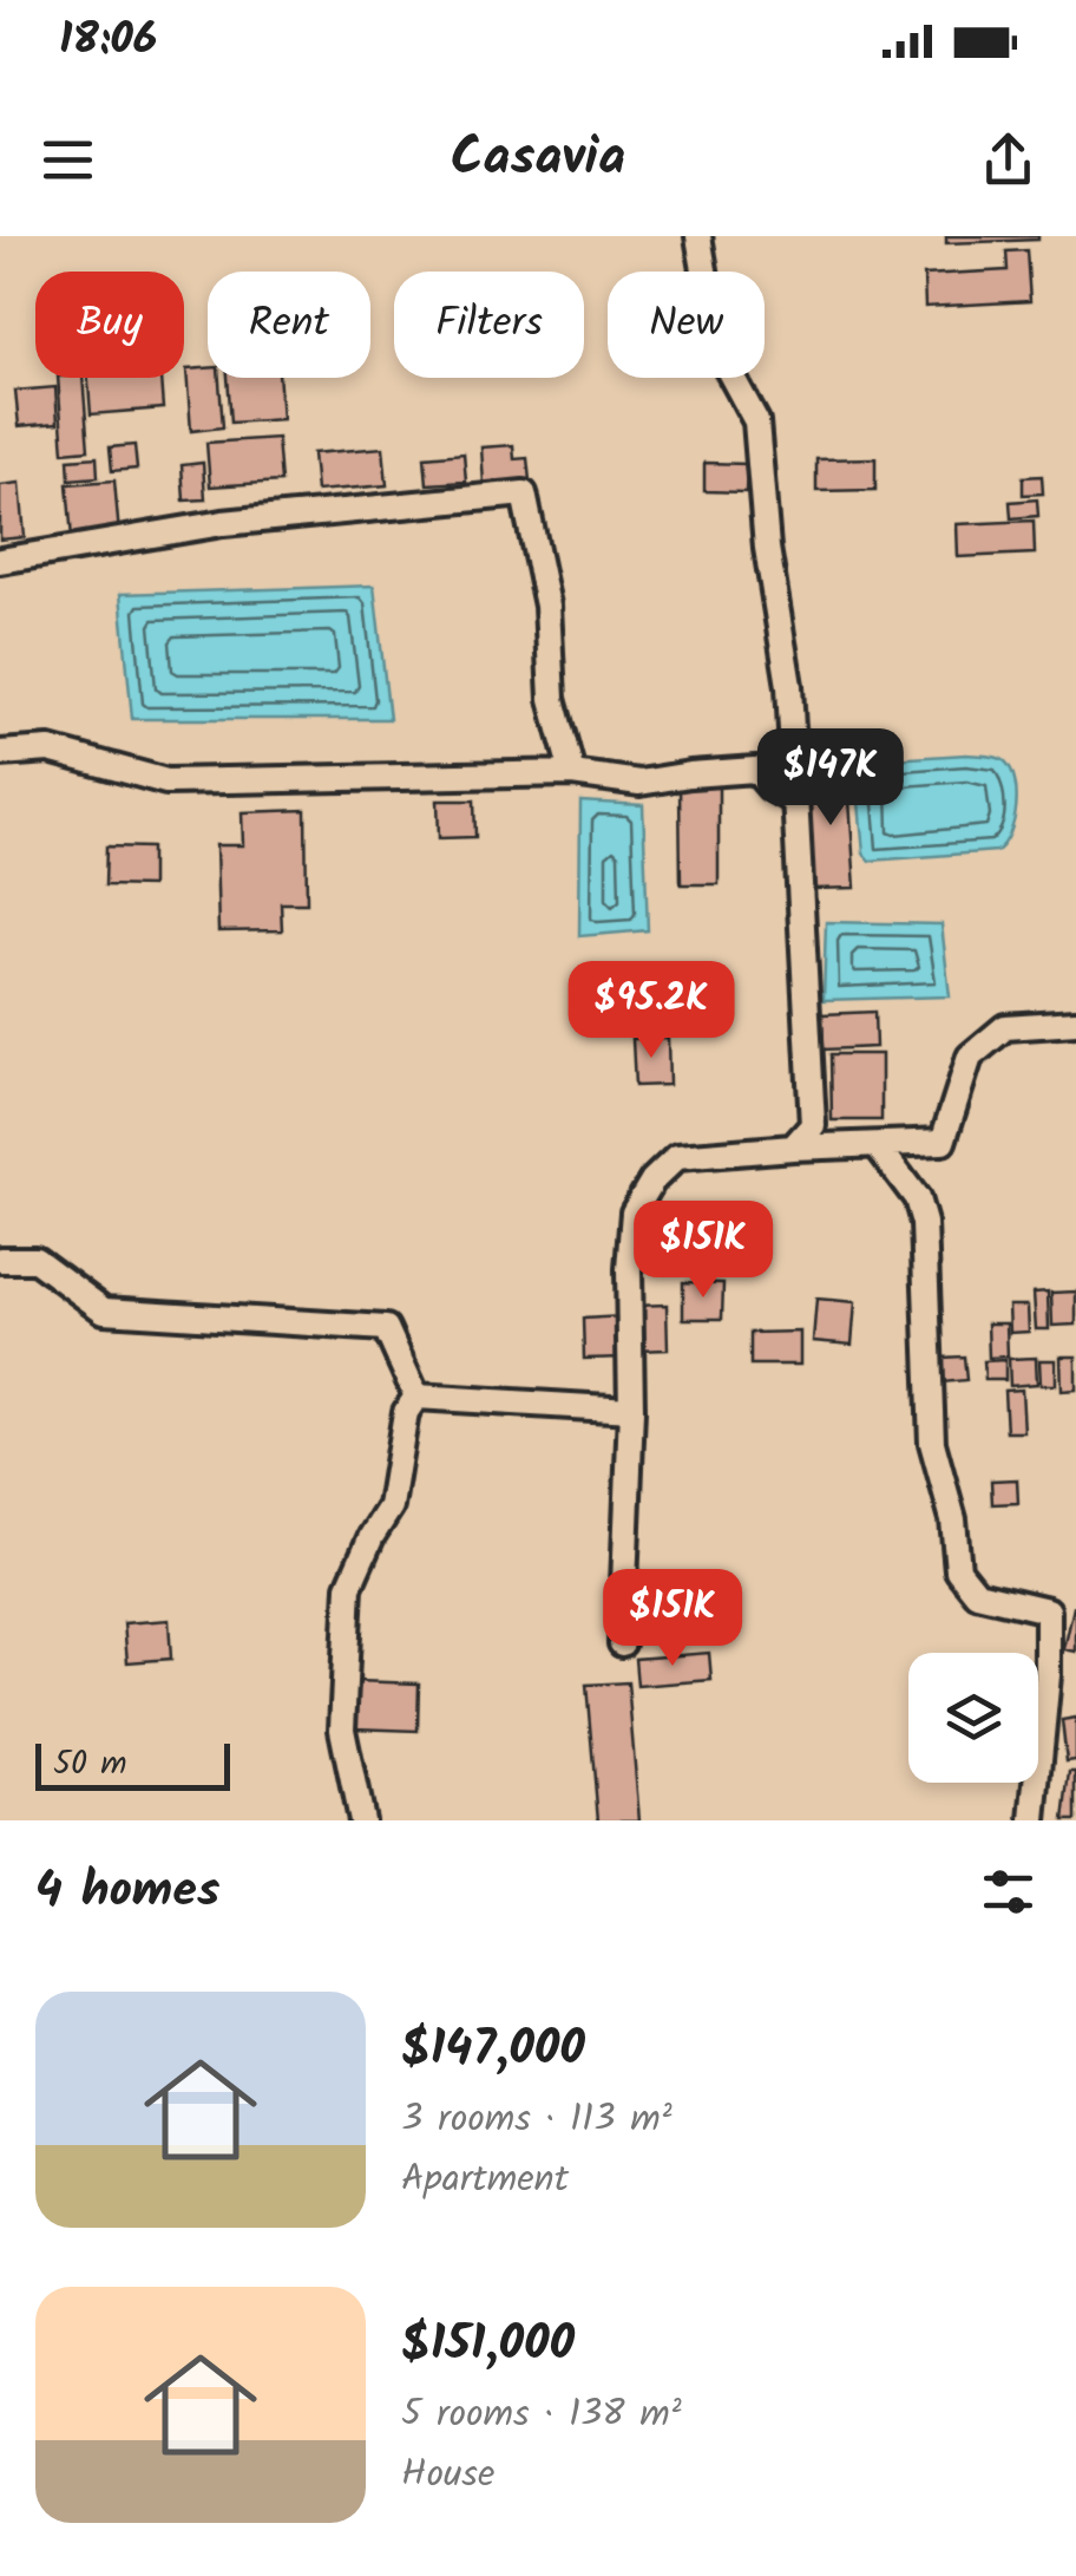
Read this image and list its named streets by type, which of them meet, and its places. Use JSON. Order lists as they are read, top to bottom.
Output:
{
  "scale_bar": "50 m",
  "page": {
    "status": "18:06",
    "header": "Casavia",
    "chip": [
      "Buy",
      "Rent",
      "Filters",
      "New"
    ],
    "price": [
      "$147K",
      "$95.2K",
      "$151K",
      "$151K"
    ],
    "scale": "50 m",
    "heading": "4 homes",
    "list": [
      {
        "name": "$147,000",
        "note": "3 rooms · 113 m² · Apartment"
      },
      {
        "name": "$151,000",
        "note": "5 rooms · 138 m² · House"
      }
    ]
  }
}
